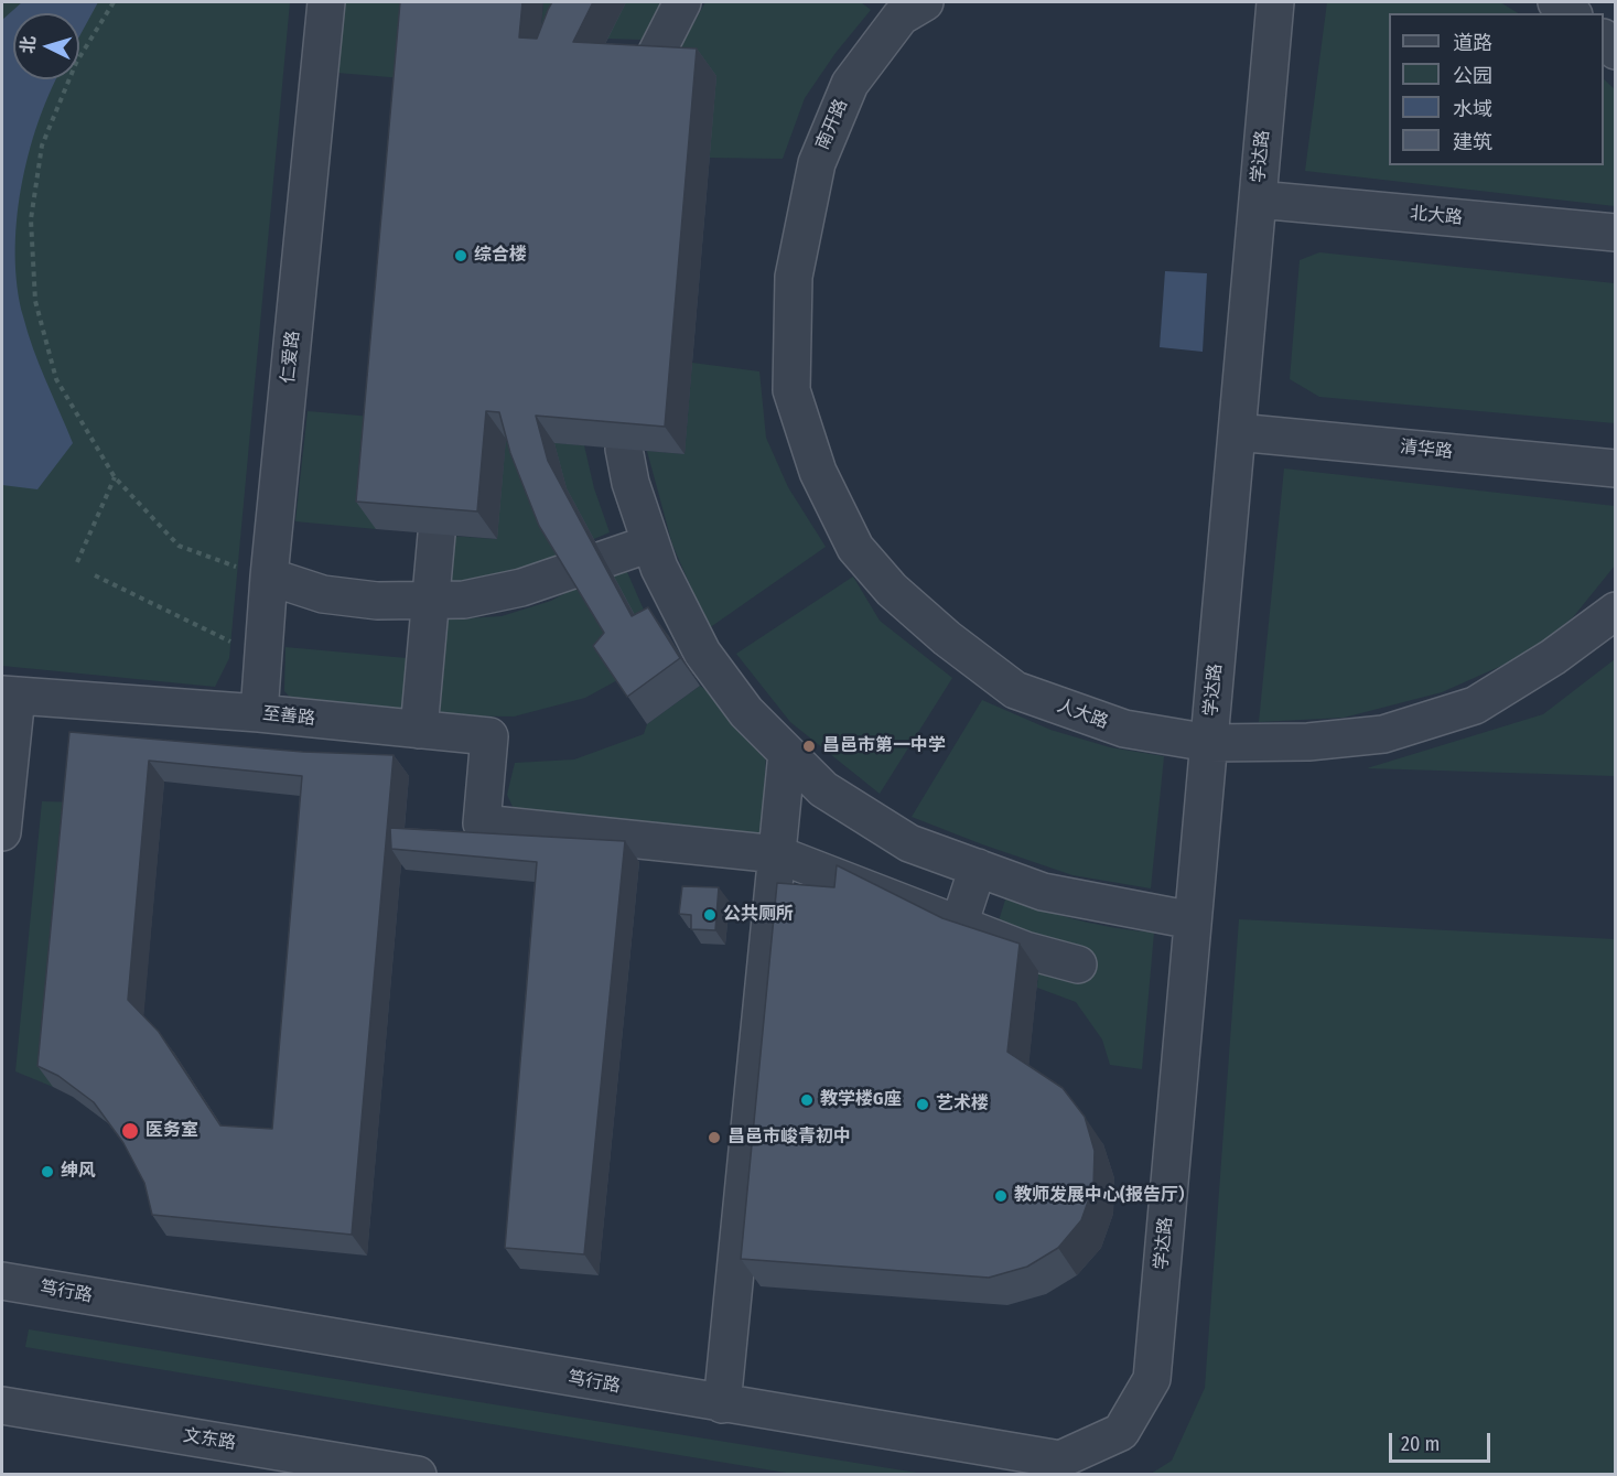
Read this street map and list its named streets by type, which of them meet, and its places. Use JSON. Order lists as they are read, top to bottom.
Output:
{
  "streets": {
    "street": [
      "南开路",
      "学达路",
      "北大路",
      "仁爱路",
      "清华路",
      "人大路",
      "至善路",
      "笃行路",
      "文东路"
    ]
  },
  "crossings": [
    ["南开路", "人大路"],
    ["学达路", "北大路"],
    ["学达路", "清华路"],
    ["学达路", "人大路"],
    ["学达路", "笃行路"],
    ["仁爱路", "至善路"]
  ],
  "places": [
    "综合楼",
    "昌邑市第一中学",
    "公共厕所",
    "教学楼G座",
    "艺术楼",
    "医务室",
    "昌邑市峻青初中",
    "绅风",
    "教师发展中心(报告厅）"
  ],
  "legend": [
    "道路",
    "公园",
    "水域",
    "建筑"
  ],
  "scale_bar": "20 m",
  "north": "left"
}
